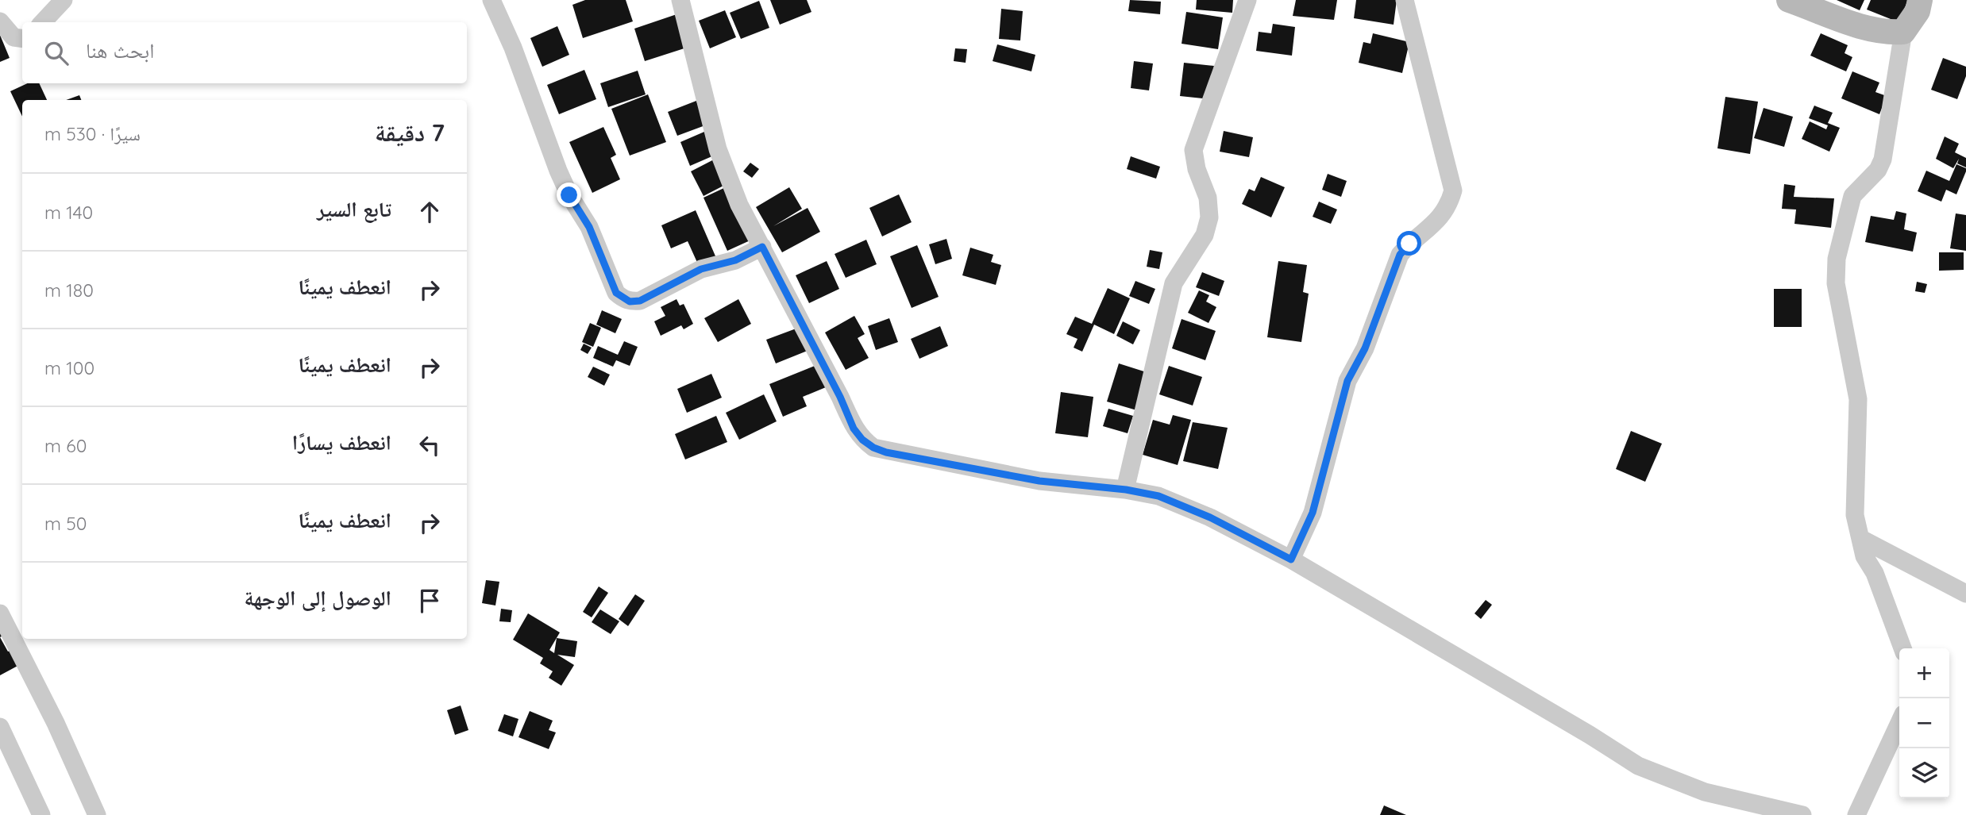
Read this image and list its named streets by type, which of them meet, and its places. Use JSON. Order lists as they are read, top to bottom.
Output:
{
  "page": {
    "search": "ابحث هنا",
    "heading": ["7 دقيقة", "سيرًا · 530 m"],
    "list": [
      ["تابع السير", "140 m"],
      ["انعطف يمينًا", "180 m"],
      ["انعطف يمينًا", "100 m"],
      ["انعطف يسارًا", "60 m"],
      ["انعطف يمينًا", "50 m"],
      "الوصول إلى الوجهة"
    ],
    "map_buttons": ["+", "−"]
  }
}
